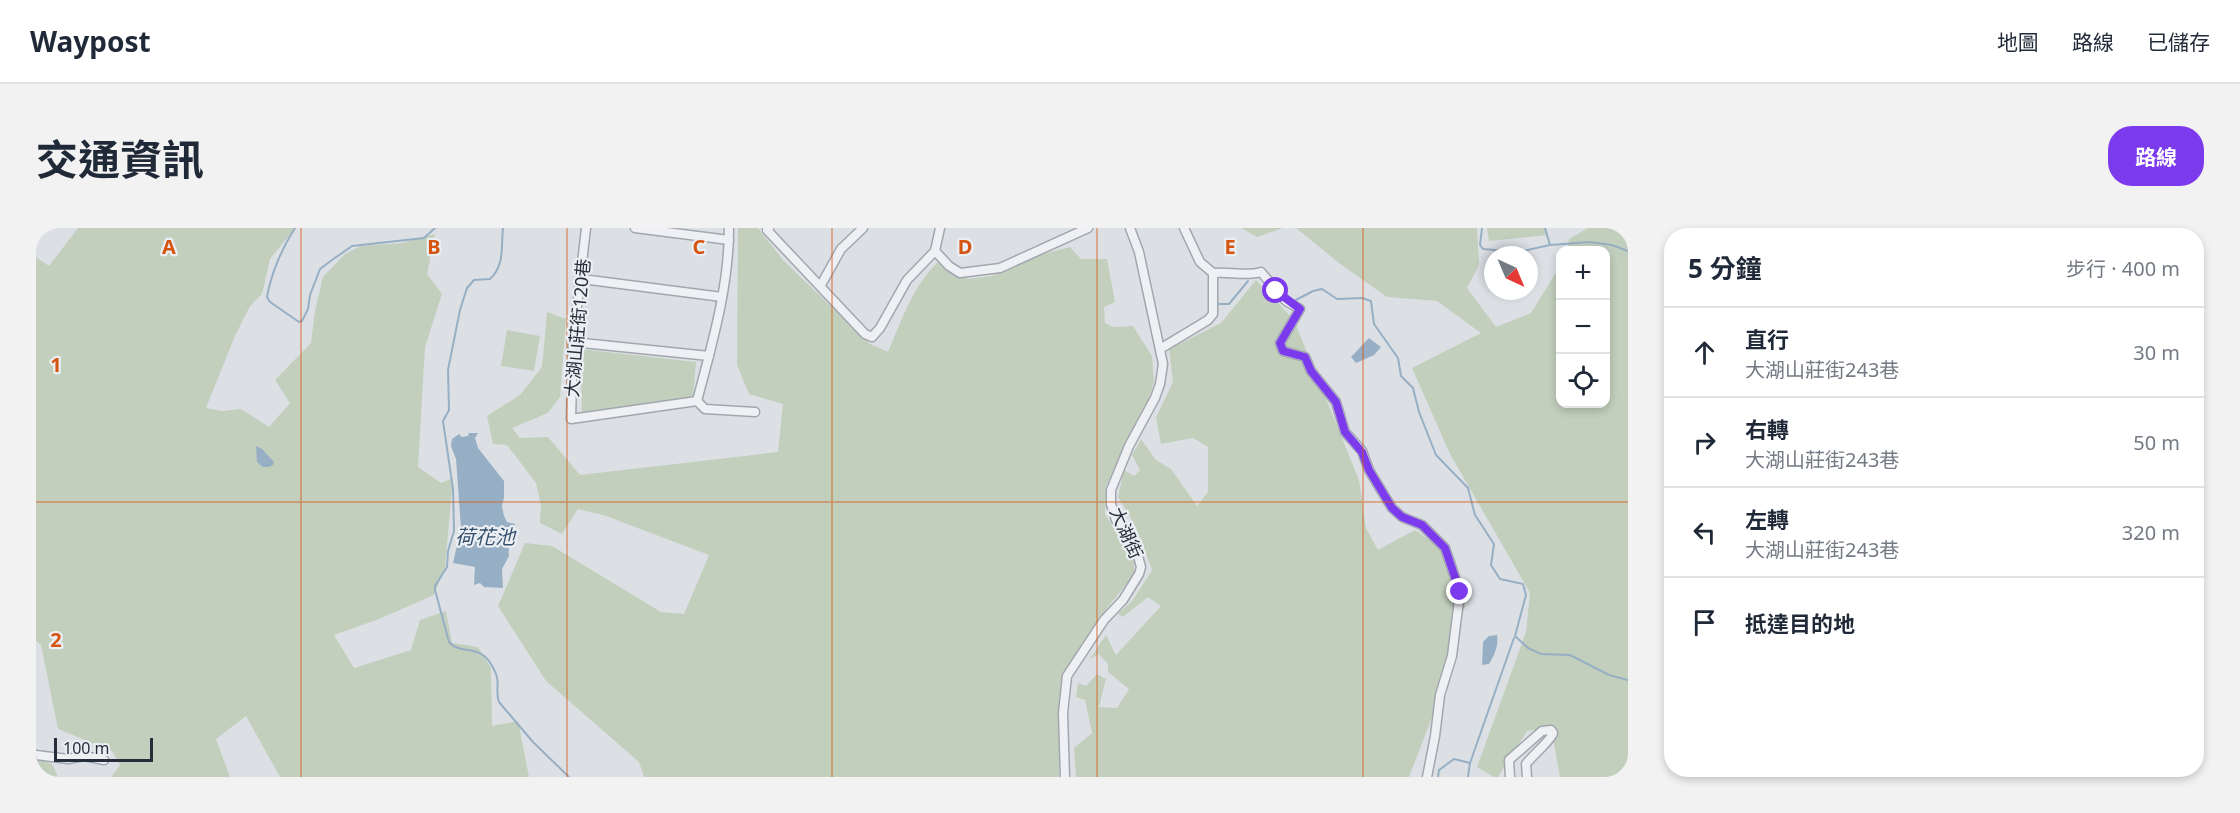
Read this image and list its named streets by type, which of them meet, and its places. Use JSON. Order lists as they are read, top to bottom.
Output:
{
  "streets": {
    "street": ["大湖山莊街120巷", "大湖街"]
  },
  "water": ["荷花池"],
  "scale_bar": "100 m",
  "north": "bottom right",
  "page": {
    "header": "Waypost",
    "nav": ["地圖", "路線", "已儲存"],
    "title": "交通資訊",
    "buttons": "路線",
    "heading": ["5 分鐘", "步行 · 400 m"],
    "map_buttons": ["+", "−"],
    "list": [
      ["直行", "大湖山莊街243巷", "30 m"],
      ["右轉", "大湖山莊街243巷", "50 m"],
      ["左轉", "大湖山莊街243巷", "320 m"],
      "抵達目的地"
    ],
    "scale": "100 m"
  },
  "grid": {
    "columns": [
      "A",
      "B",
      "C",
      "D",
      "E"
    ],
    "rows": ["1", "2"]
  }
}
